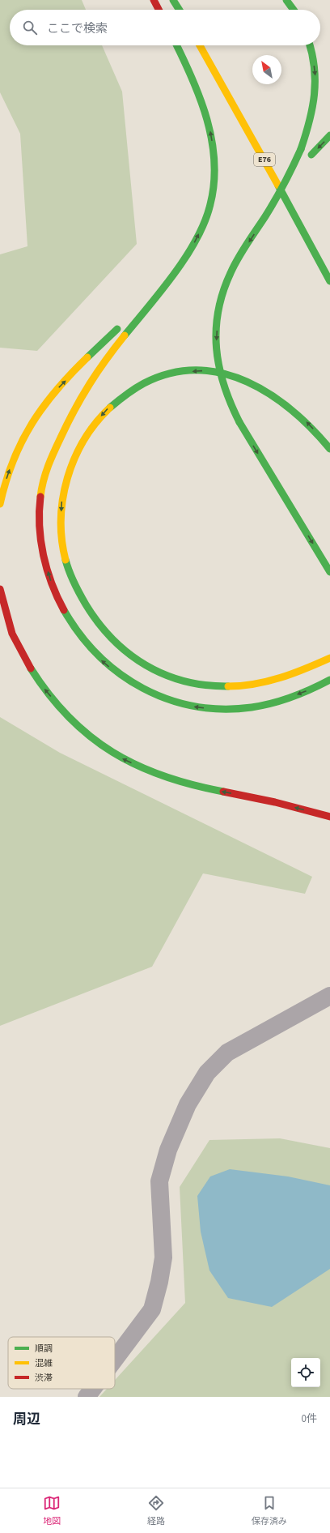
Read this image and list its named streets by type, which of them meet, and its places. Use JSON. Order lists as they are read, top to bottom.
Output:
{
  "streets": {
    "highway": ["E76"]
  },
  "legend": ["順調", "混雑", "渋滞"],
  "north": "top left",
  "page": {
    "search": "ここで検索",
    "heading": ["周辺", "0件"],
    "nav": ["地図", "経路", "保存済み"]
  }
}
